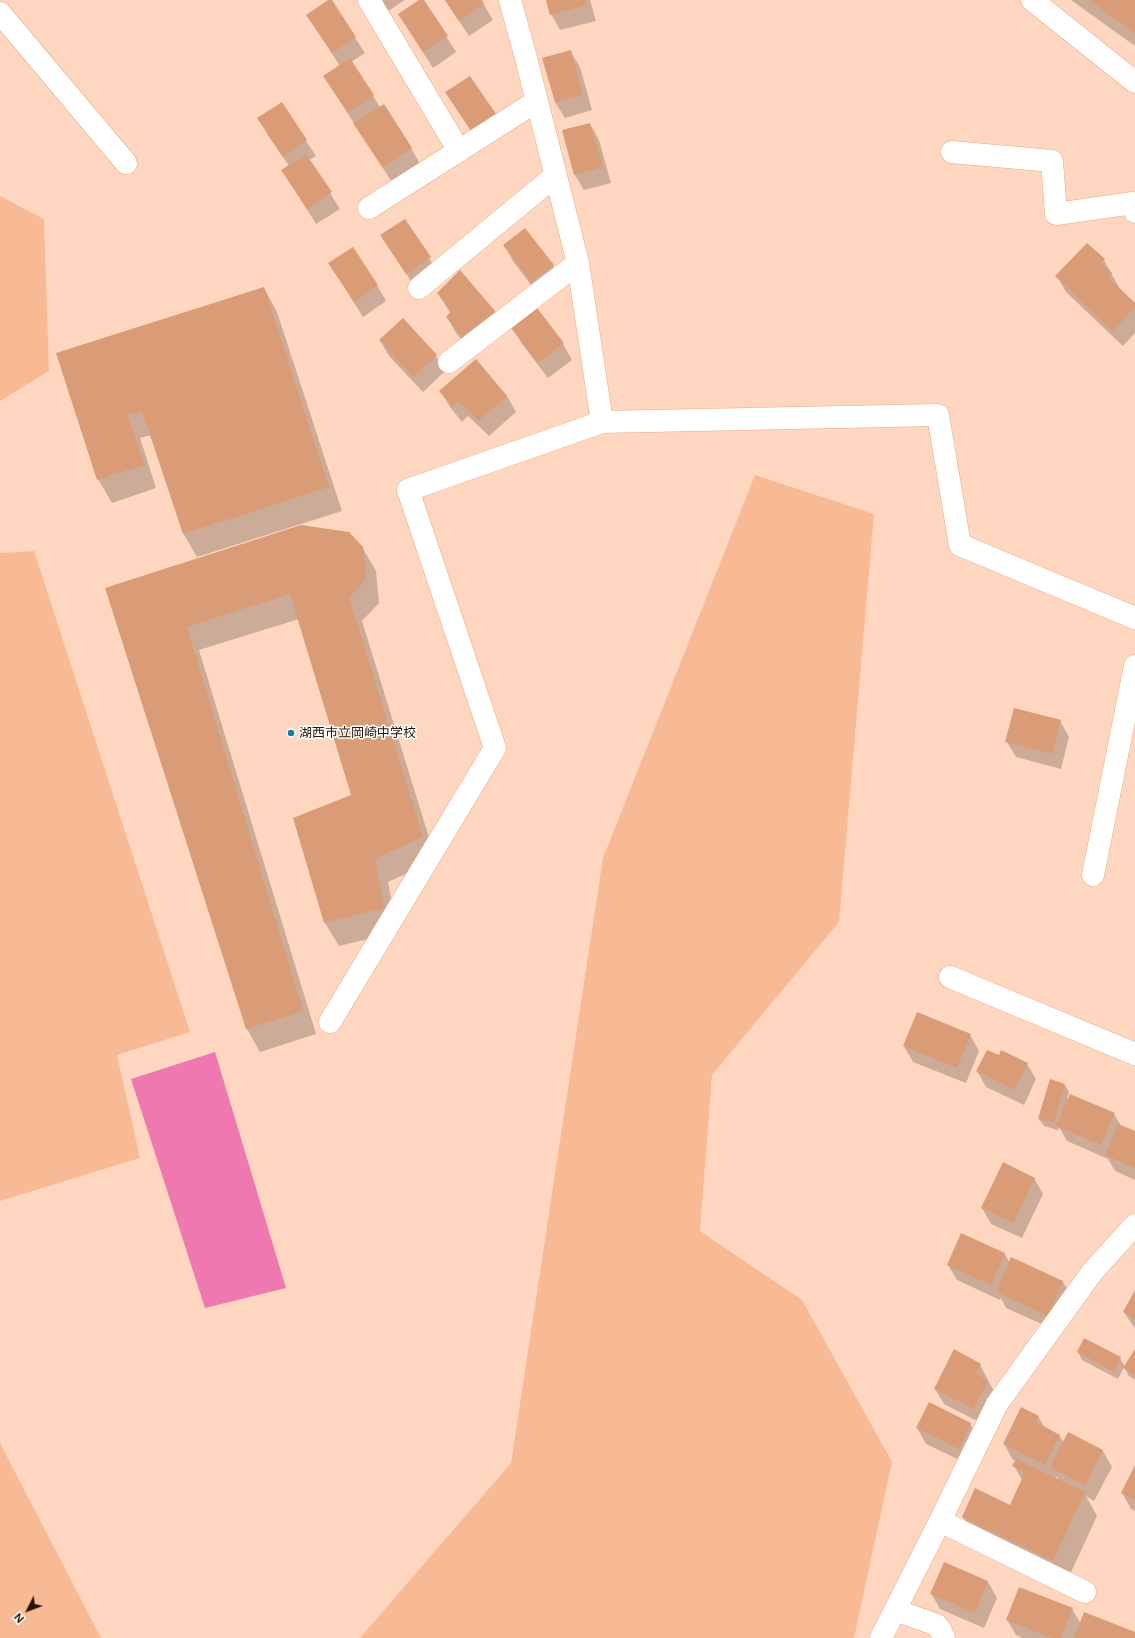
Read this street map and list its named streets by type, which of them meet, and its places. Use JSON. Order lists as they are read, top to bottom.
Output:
{
  "places": ["湖西市立岡崎中学校"],
  "north": "bottom left"
}
